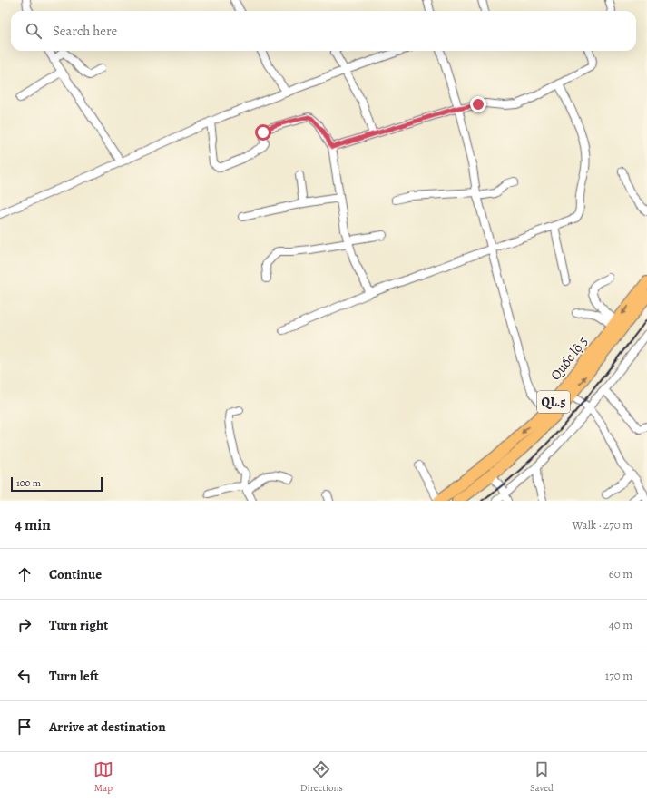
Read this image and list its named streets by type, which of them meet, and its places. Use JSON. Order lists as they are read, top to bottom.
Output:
{
  "streets": {
    "highway": ["Quốc lộ 5", "QL.5"]
  },
  "scale_bar": "100 m",
  "page": {
    "search": "Search here",
    "scale": "100 m",
    "heading": ["4 min", "Walk · 270 m"],
    "list": [
      ["Continue", "60 m"],
      ["Turn right", "40 m"],
      ["Turn left", "170 m"],
      "Arrive at destination"
    ],
    "nav": ["Map", "Directions", "Saved"]
  }
}
